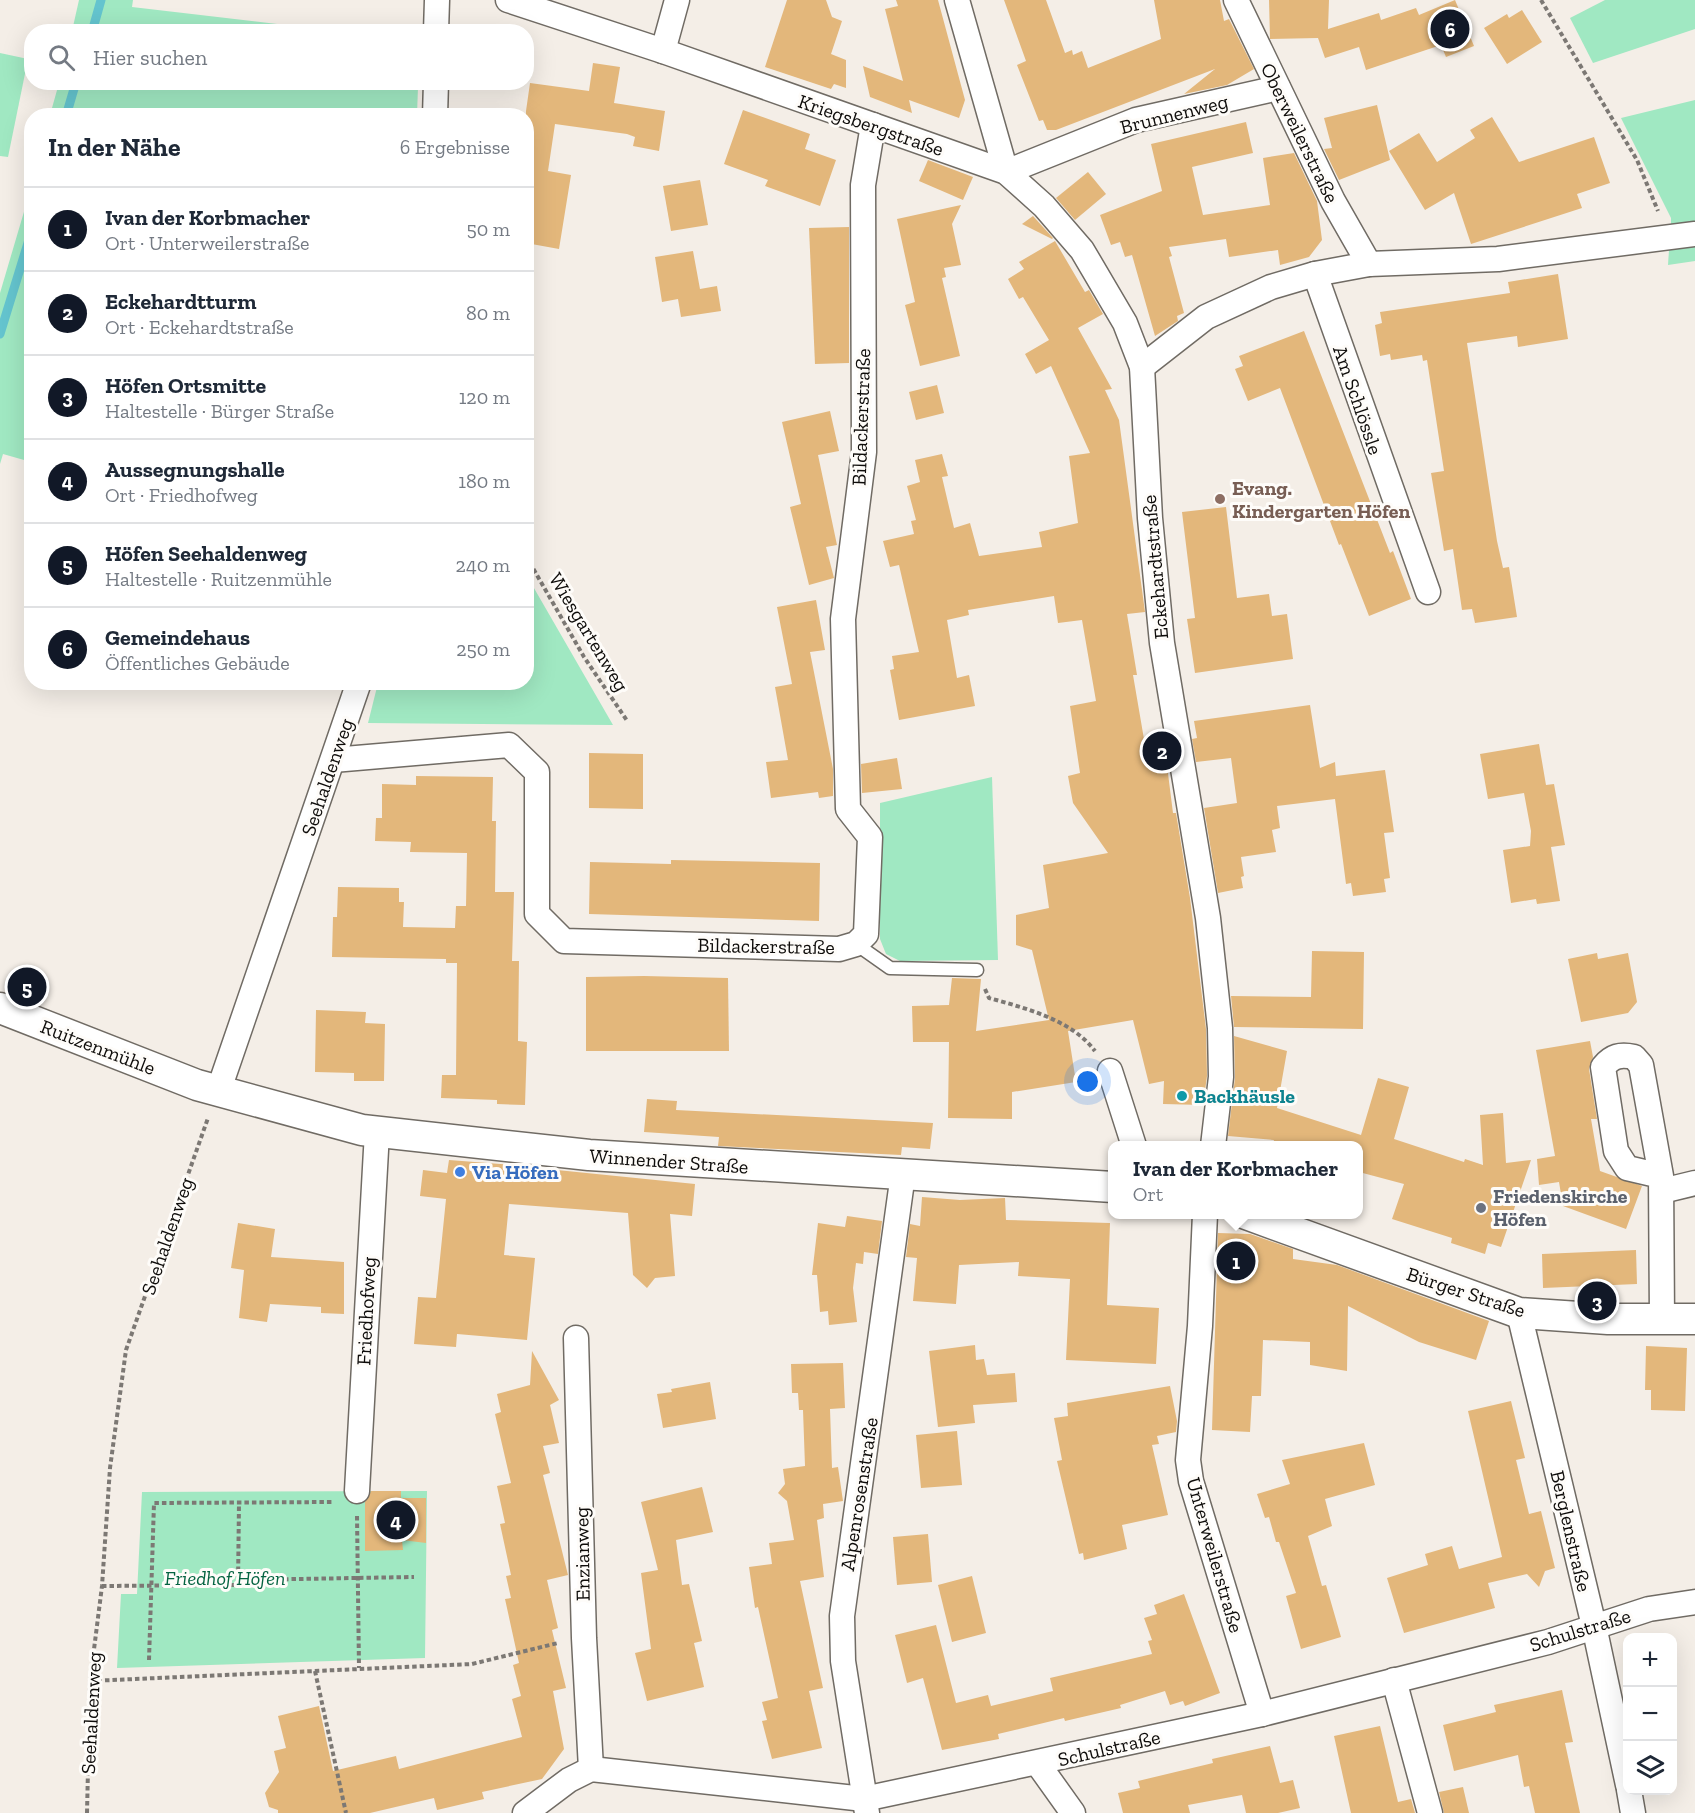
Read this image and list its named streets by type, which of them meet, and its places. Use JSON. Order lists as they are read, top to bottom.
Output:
{
  "streets": {
    "street": [
      "Brunnenweg",
      "Kriegsbergstraße",
      "Oberweilerstraße",
      "Am Schlössle",
      "Bildackerstraße",
      "Eckehardtstraße",
      "Seehaldenweg",
      "Ruitzenmühle",
      "Winnender Straße",
      "Bürger Straße",
      "Friedhofweg",
      "Alpenrosenstraße",
      "Berglenstraße",
      "Enzianweg",
      "Unterweilerstraße",
      "Schulstraße"
    ],
    "path": ["Wiesgartenweg"]
  },
  "crossings": [
    ["Brunnenweg", "Kriegsbergstraße"],
    ["Brunnenweg", "Oberweilerstraße"],
    ["Kriegsbergstraße", "Bildackerstraße"],
    ["Kriegsbergstraße", "Eckehardtstraße"],
    ["Bildackerstraße", "Seehaldenweg"],
    ["Seehaldenweg", "Ruitzenmühle"],
    ["Seehaldenweg", "Winnender Straße"],
    ["Ruitzenmühle", "Winnender Straße"],
    ["Winnender Straße", "Friedhofweg"],
    ["Winnender Straße", "Alpenrosenstraße"],
    ["Bürger Straße", "Berglenstraße"],
    ["Alpenrosenstraße", "Schulstraße"],
    ["Berglenstraße", "Schulstraße"],
    ["Enzianweg", "Schulstraße"],
    ["Unterweilerstraße", "Schulstraße"]
  ],
  "parks": ["Friedhof Höfen"],
  "places": [
    "Evang. Kindergarten Höfen",
    "Backhäusle",
    "Via Höfen",
    "Friedenskirche Höfen"
  ],
  "page": {
    "pins": [
      "6",
      "2",
      "5",
      "1",
      "3",
      "4"
    ],
    "search": "Hier suchen",
    "heading": ["In der Nähe", "6 Ergebnisse"],
    "list": [
      {
        "mark": "1",
        "name": "Ivan der Korbmacher",
        "note": "Ort · Unterweilerstraße",
        "value": "50 m"
      },
      {
        "mark": "2",
        "name": "Eckehardtturm",
        "note": "Ort · Eckehardtstraße",
        "value": "80 m"
      },
      {
        "mark": "3",
        "name": "Höfen Ortsmitte",
        "note": "Haltestelle · Bürger Straße",
        "value": "120 m"
      },
      {
        "mark": "4",
        "name": "Aussegnungshalle",
        "note": "Ort · Friedhofweg",
        "value": "180 m"
      },
      {
        "mark": "5",
        "name": "Höfen Seehaldenweg",
        "note": "Haltestelle · Ruitzenmühle",
        "value": "240 m"
      },
      {
        "mark": "6",
        "name": "Gemeindehaus",
        "note": "Öffentliches Gebäude",
        "value": "250 m"
      }
    ],
    "popup": ["Ivan der Korbmacher", "Ort"],
    "map_buttons": ["+", "−"]
  }
}
